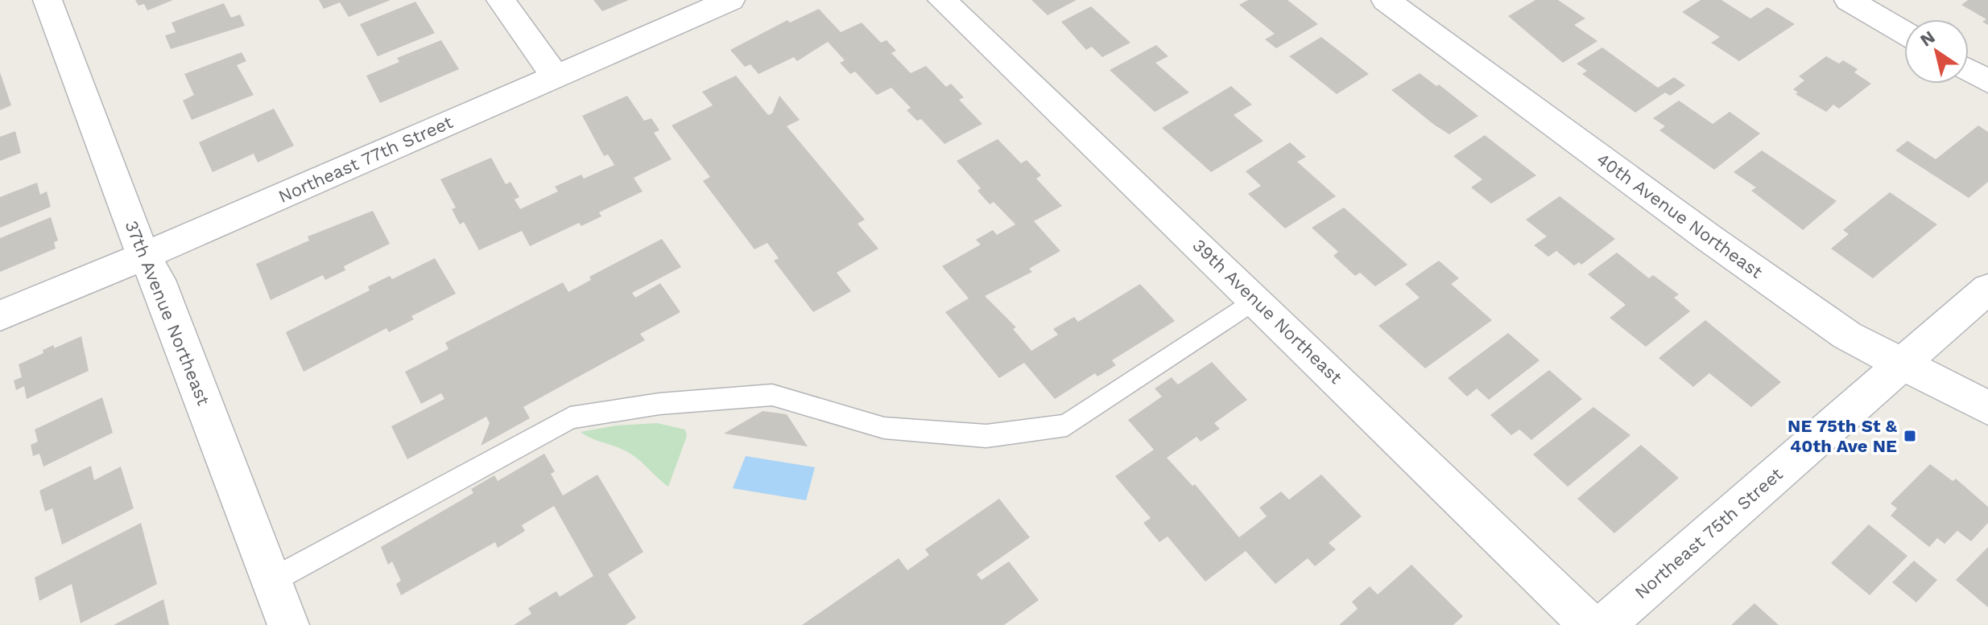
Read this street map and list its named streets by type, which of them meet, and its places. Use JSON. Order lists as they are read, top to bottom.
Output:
{
  "streets": {
    "street": [
      "Northeast 77th Street",
      "40th Avenue Northeast",
      "39th Avenue Northeast",
      "37th Avenue Northeast",
      "Northeast 75th Street"
    ]
  },
  "crossings": [
    ["Northeast 77th Street", "37th Avenue Northeast"],
    ["40th Avenue Northeast", "Northeast 75th Street"]
  ],
  "places": {
    "transit": ["NE 75th St & 40th Ave NE"]
  },
  "north": "top left"
}
